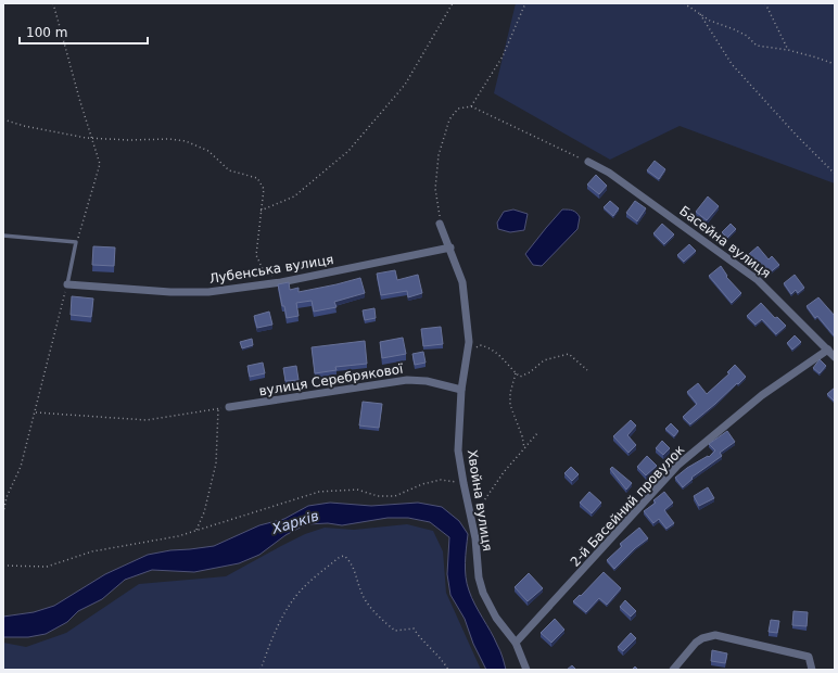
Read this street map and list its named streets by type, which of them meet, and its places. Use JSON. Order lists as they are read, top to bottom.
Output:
{
  "streets": {
    "street": [
      "Басейна вулиця",
      "Лубeнська вулиця",
      "вулиця Серебрякової",
      "Хвойна вулиця",
      "2-й Басейний провулок"
    ]
  },
  "crossings": [
    ["Басейна вулиця", "2-й Басейний провулок"],
    ["Лубeнська вулиця", "Хвойна вулиця"],
    ["вулиця Серебрякової", "Хвойна вулиця"],
    ["Хвойна вулиця", "2-й Басейний провулок"]
  ],
  "water": ["Харків"],
  "scale_bar": "100 m"
}
